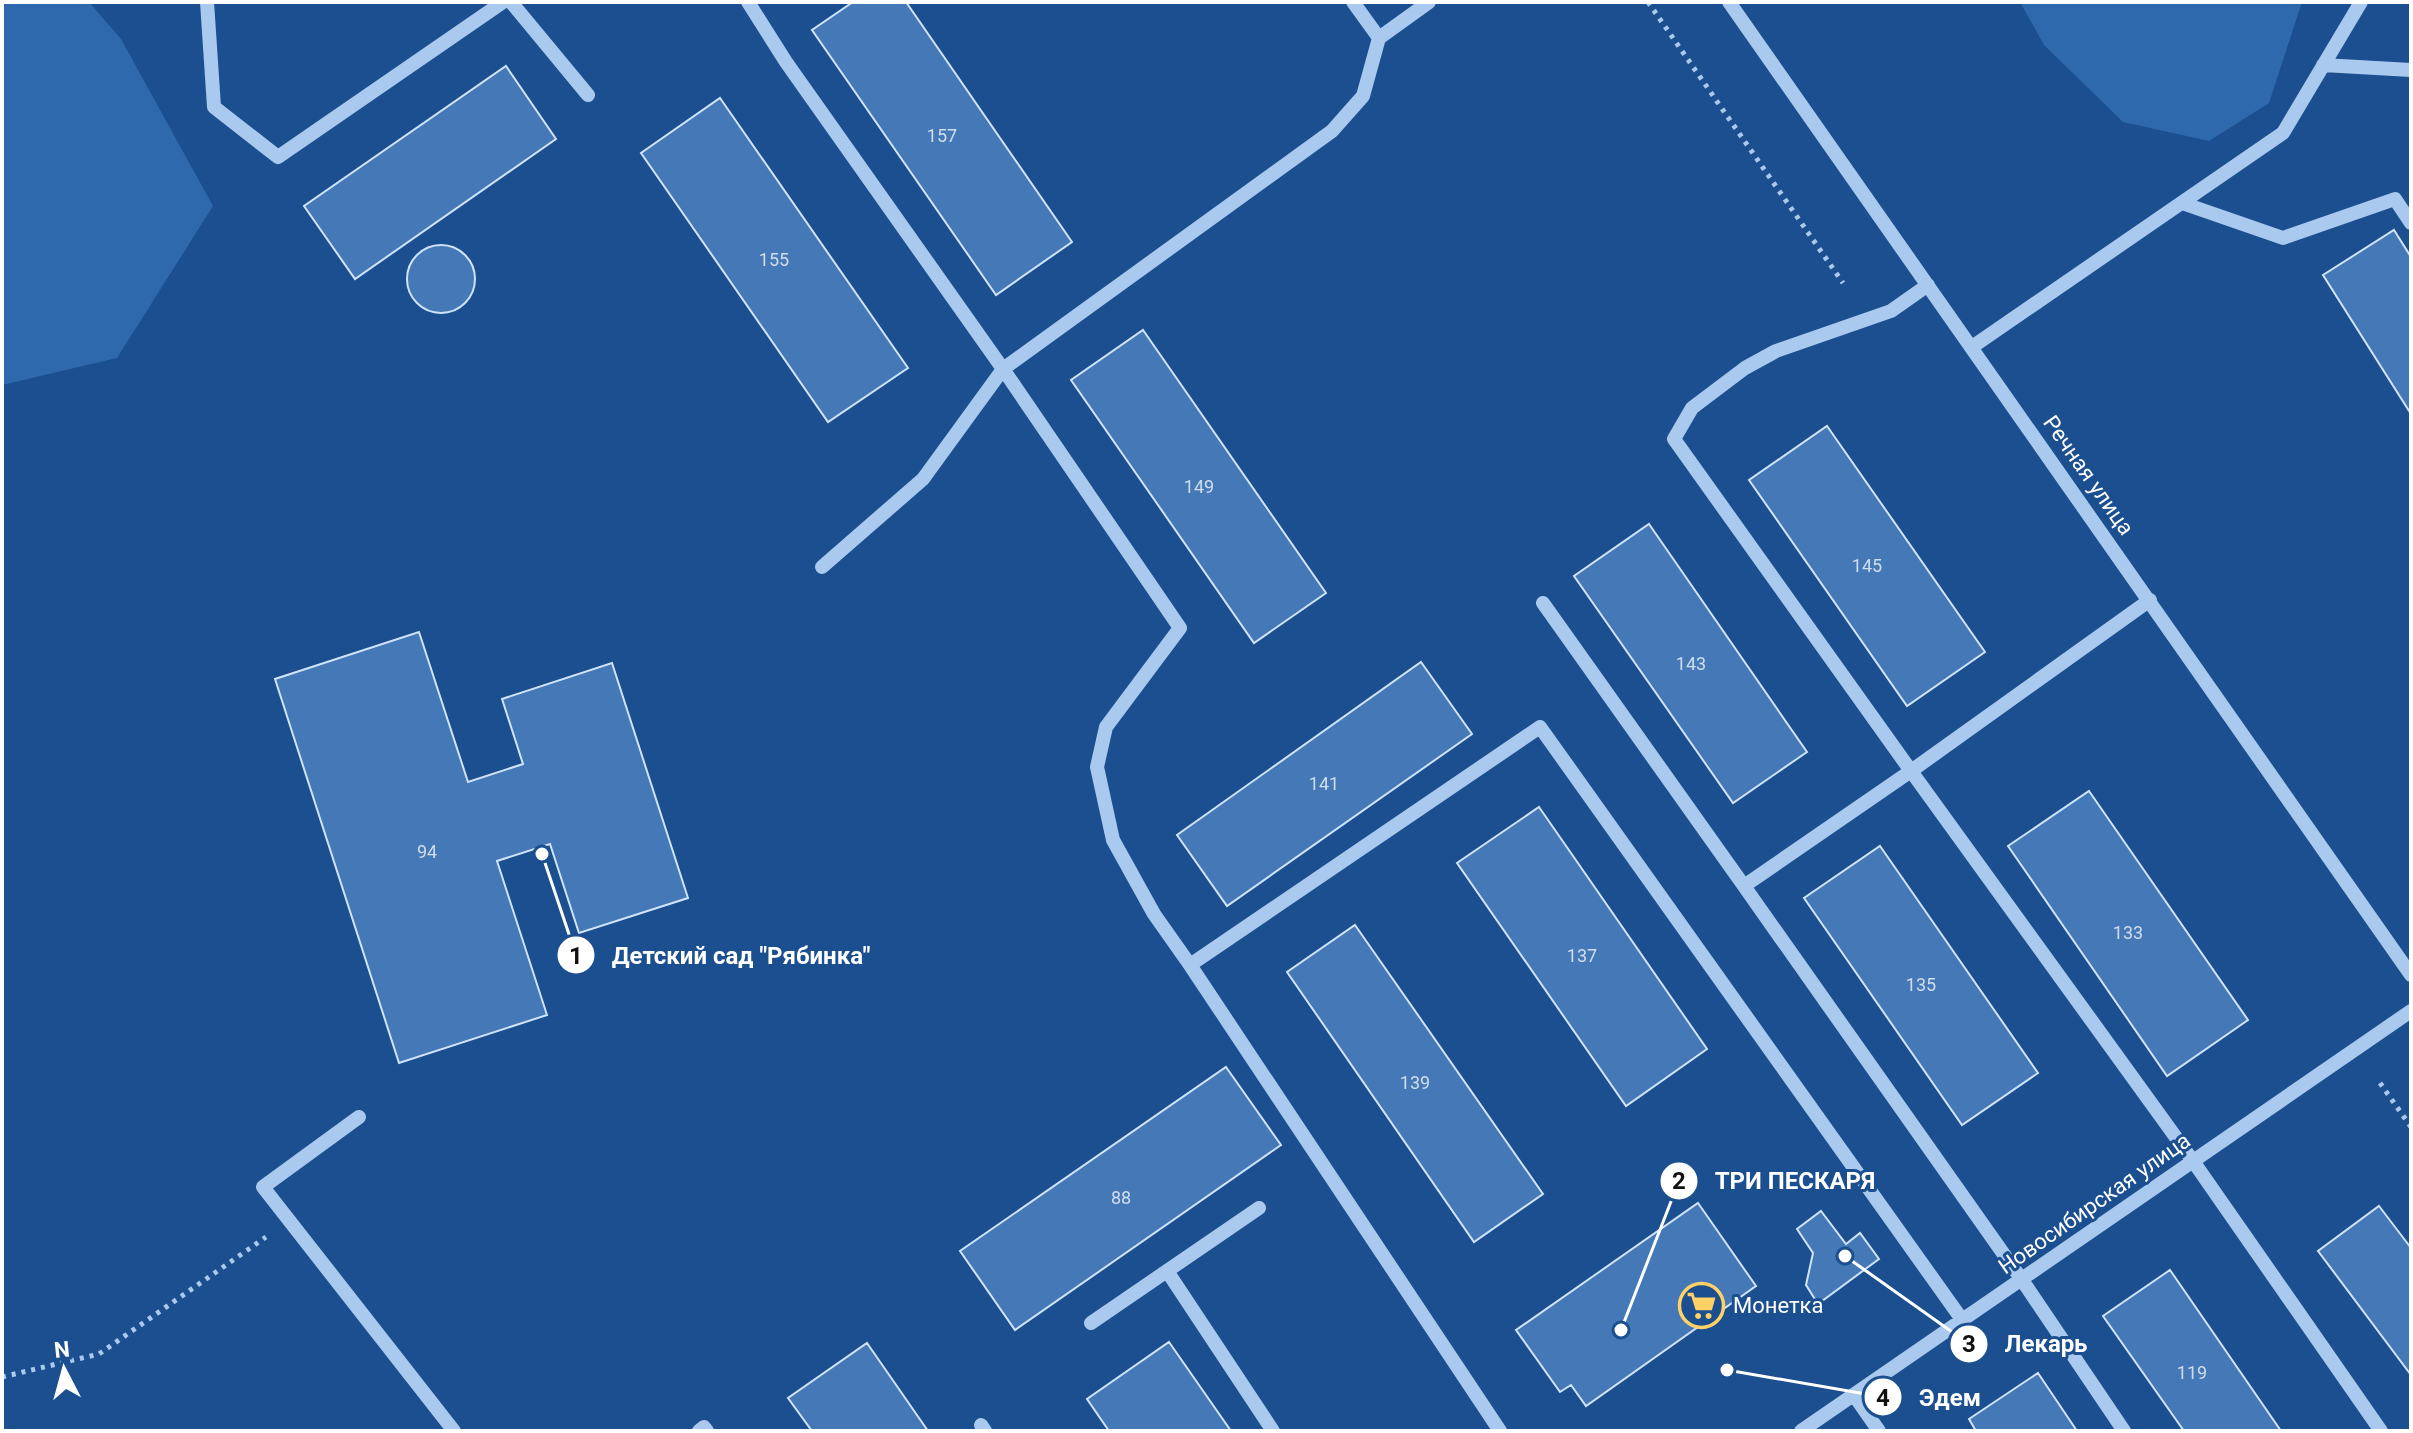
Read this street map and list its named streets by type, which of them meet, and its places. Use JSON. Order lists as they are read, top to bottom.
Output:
{
  "streets": {
    "street": ["Речная улица", "Новосибирская улица"]
  },
  "places": {
    "other": [
      "Детский сад \"Рябинка\"",
      "Лекарь",
      "ТРИ ПЕСКАРЯ",
      "Эдем"
    ],
    "supermarket": ["Монетка"]
  },
  "house_numbers": [
    "157",
    "155",
    "149",
    "145",
    "143",
    "141",
    "94",
    "133",
    "137",
    "135",
    "139",
    "88",
    "119"
  ],
  "north": "top"
}
